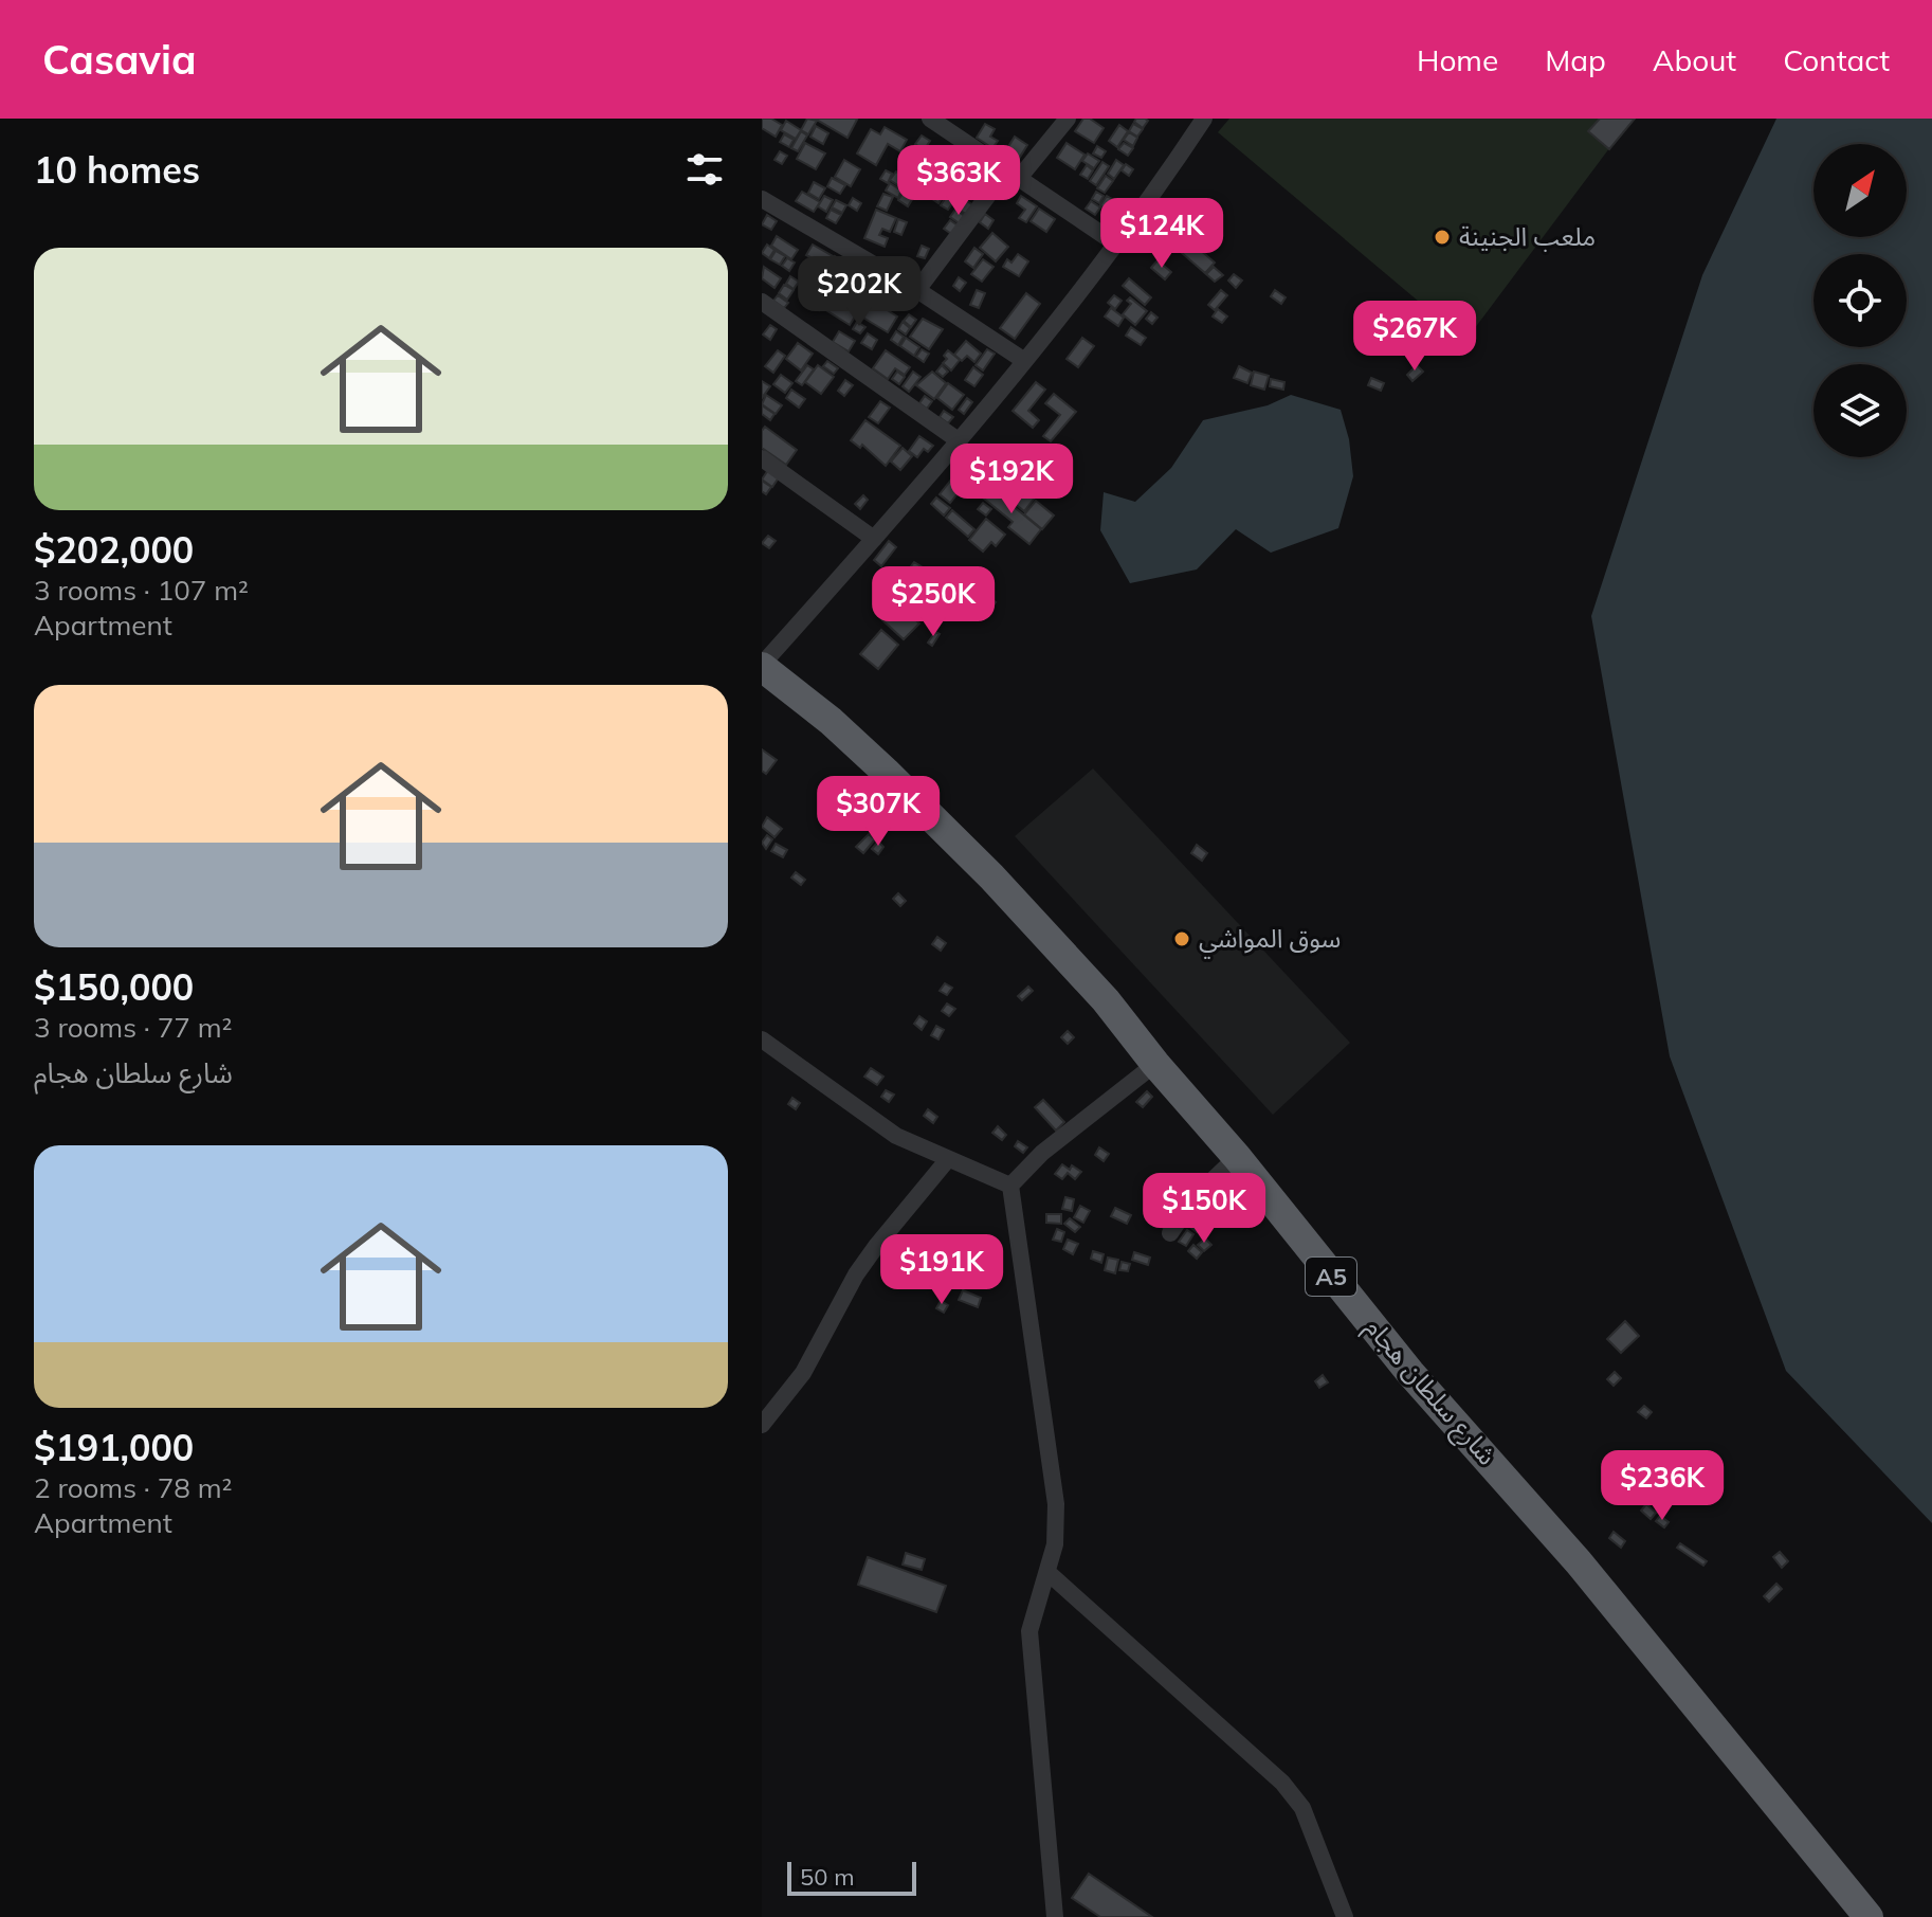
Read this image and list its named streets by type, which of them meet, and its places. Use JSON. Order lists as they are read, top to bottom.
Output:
{
  "streets": {
    "highway": ["A5", "شارع سلطان هجام"]
  },
  "places": ["ملعب الجنينة", "سوق المواشي"],
  "scale_bar": "50 m",
  "north": "top right",
  "page": {
    "header": "Casavia",
    "nav": [
      "Home",
      "Map",
      "About",
      "Contact"
    ],
    "heading": "10 homes",
    "price": [
      "$363K",
      "$124K",
      "$202K",
      "$267K",
      "$192K",
      "$250K",
      "$307K",
      "$150K",
      "$191K",
      "$236K"
    ],
    "list": [
      {
        "name": "$202,000",
        "note": "3 rooms · 107 m² · Apartment"
      },
      {
        "name": "$150,000",
        "note": "3 rooms · 77 m² · شارع سلطان هجام"
      },
      {
        "name": "$191,000",
        "note": "2 rooms · 78 m² · Apartment"
      }
    ],
    "scale": "50 m"
  }
}
